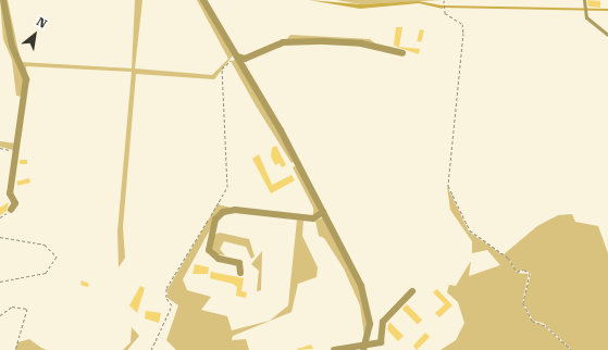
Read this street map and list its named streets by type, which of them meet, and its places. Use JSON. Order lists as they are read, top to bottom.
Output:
{
  "north": "top right"
}
